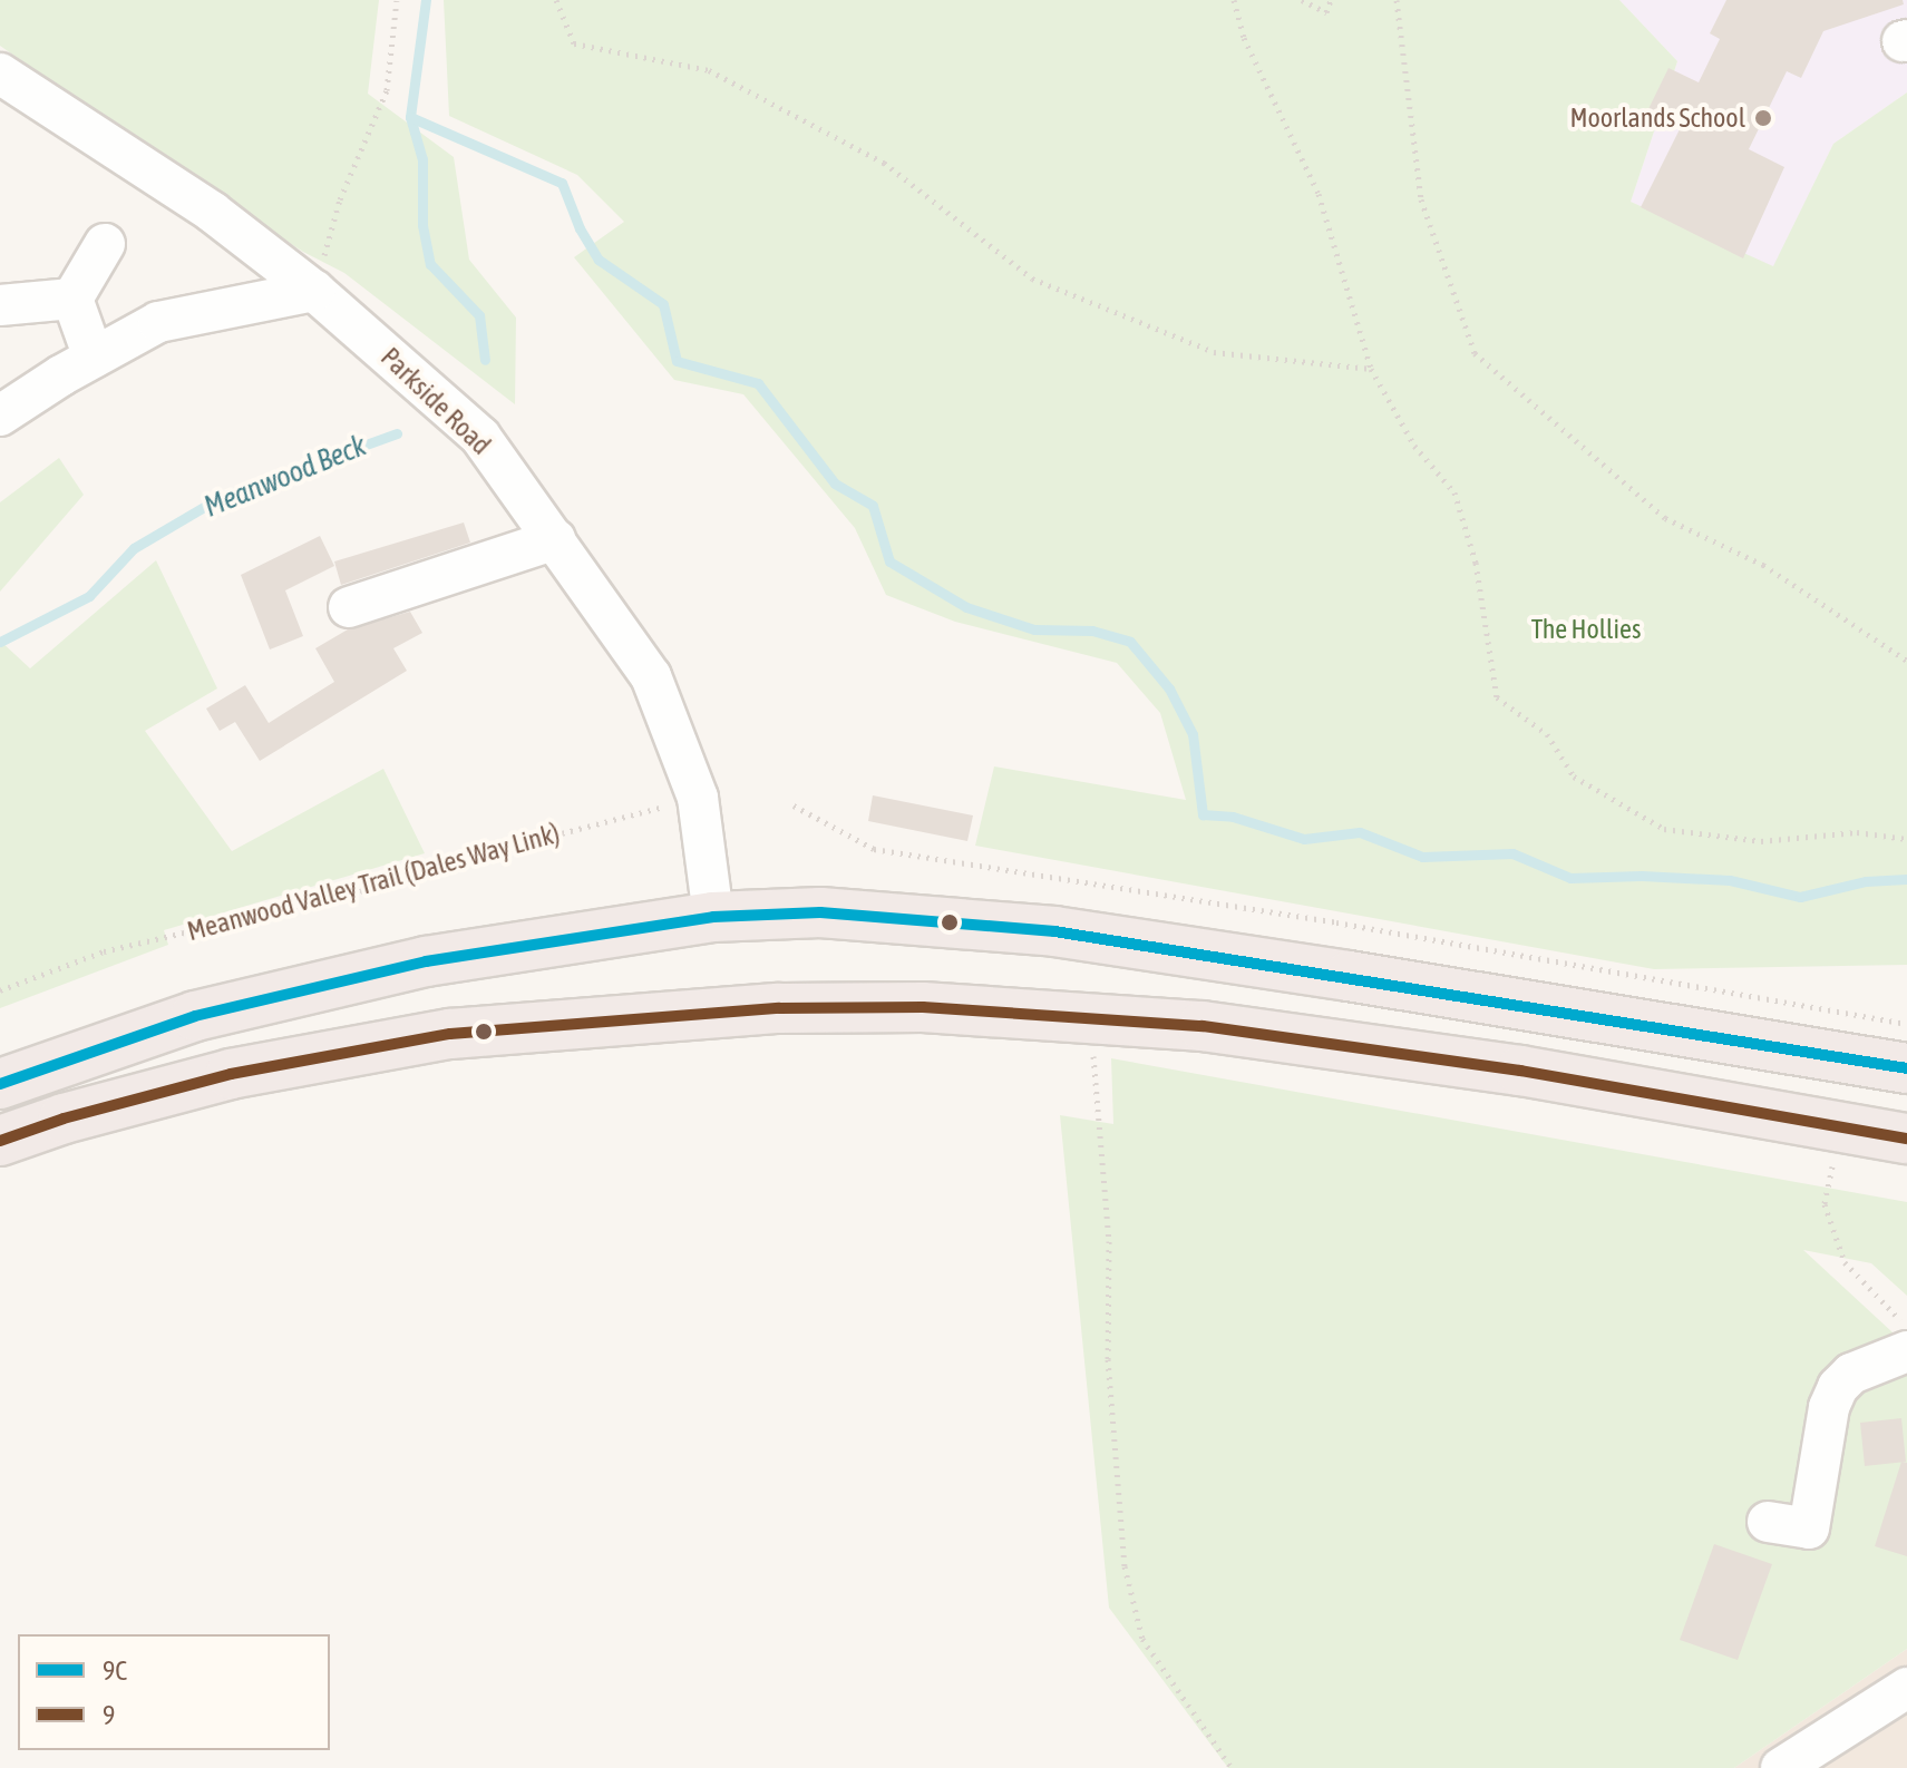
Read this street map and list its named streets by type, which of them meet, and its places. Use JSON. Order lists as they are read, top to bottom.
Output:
{
  "streets": {
    "street": ["Parkside Road"],
    "path": ["Meanwood Valley Trail (Dales Way Link)"]
  },
  "crossings": [
    ["Parkside Road", "Meanwood Valley Trail (Dales Way Link)"]
  ],
  "water": ["Meanwood Beck"],
  "parks": ["The Hollies"],
  "places": ["Moorlands School"],
  "lines": ["transit line 9C", "transit line 9"],
  "legend": ["9C", "9"]
}
